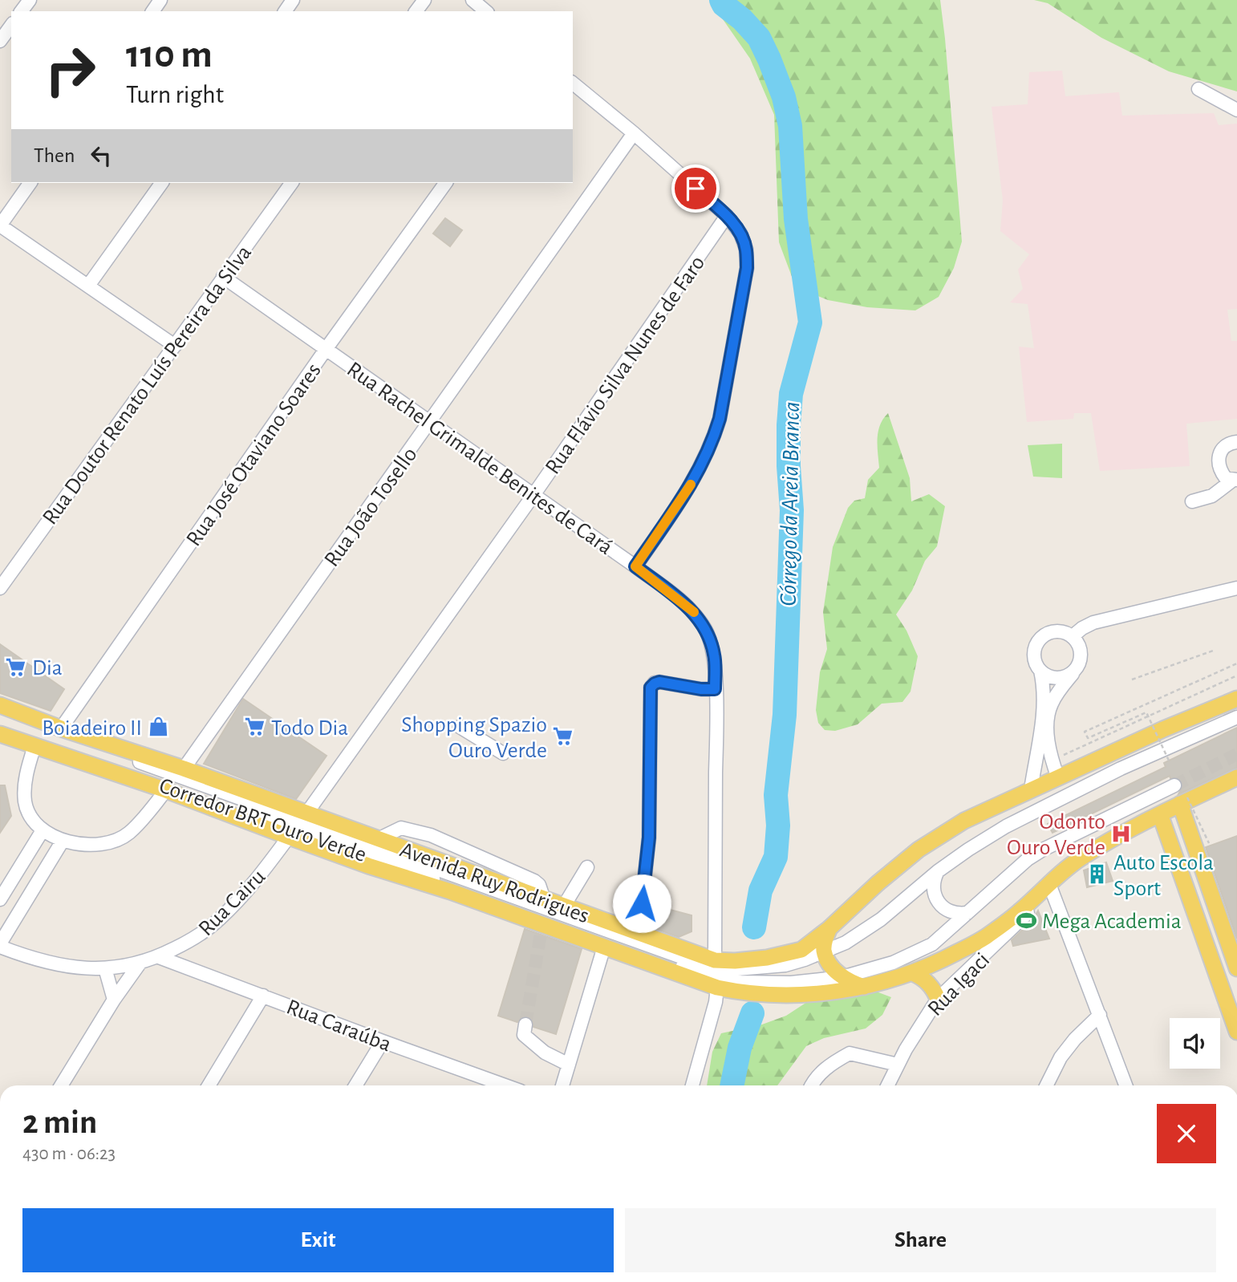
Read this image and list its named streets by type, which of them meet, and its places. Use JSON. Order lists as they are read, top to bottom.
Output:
{
  "streets": {
    "main road": ["Avenida Ruy Rodrigues"],
    "street": [
      "Rua Flávio Silva Nunes de Faro",
      "Rua Doutor Renato Luís Pereira da Silva",
      "Rua José Otaviano Soares",
      "Rua Rachel Grimalde Benites de Cará",
      "Rua João Tosello",
      "Corredor BRT Ouro Verde",
      "Rua Cairu",
      "Rua Igaci",
      "Rua Caraúba"
    ]
  },
  "crossings": [
    ["Rua Flávio Silva Nunes de Faro", "Rua Rachel Grimalde Benites de Cará"],
    ["Rua Flávio Silva Nunes de Faro", "Corredor BRT Ouro Verde"],
    ["Rua Flávio Silva Nunes de Faro", "Avenida Ruy Rodrigues"],
    ["Rua Flávio Silva Nunes de Faro", "Rua Cairu"],
    ["Rua Doutor Renato Luís Pereira da Silva", "Rua Rachel Grimalde Benites de Cará"],
    ["Rua José Otaviano Soares", "Rua Rachel Grimalde Benites de Cará"],
    ["Rua José Otaviano Soares", "Avenida Ruy Rodrigues"],
    ["Rua Rachel Grimalde Benites de Cará", "Rua João Tosello"],
    ["Rua Rachel Grimalde Benites de Cará", "Corredor BRT Ouro Verde"],
    ["Rua Rachel Grimalde Benites de Cará", "Avenida Ruy Rodrigues"],
    ["Rua João Tosello", "Avenida Ruy Rodrigues"],
    ["Corredor BRT Ouro Verde", "Avenida Ruy Rodrigues"],
    ["Corredor BRT Ouro Verde", "Rua Cairu"],
    ["Avenida Ruy Rodrigues", "Rua Cairu"],
    ["Avenida Ruy Rodrigues", "Rua Igaci"],
    ["Rua Cairu", "Rua Caraúba"]
  ],
  "water": ["Córrego da Areia Branca"],
  "places": {
    "supermarket": ["Dia", "Todo Dia", "Shopping Spazio Ouro Verde"],
    "shop": ["Boiadeiro II"],
    "hospital": ["Odonto Ouro Verde"],
    "building": ["Auto Escola Sport"],
    "sports": ["Mega Academia"]
  },
  "page": {
    "turn": ["110 m", "Turn right"],
    "then": "Then",
    "heading": ["2 min", "430 m · 06:23"],
    "buttons": ["Exit", "Share"]
  }
}
